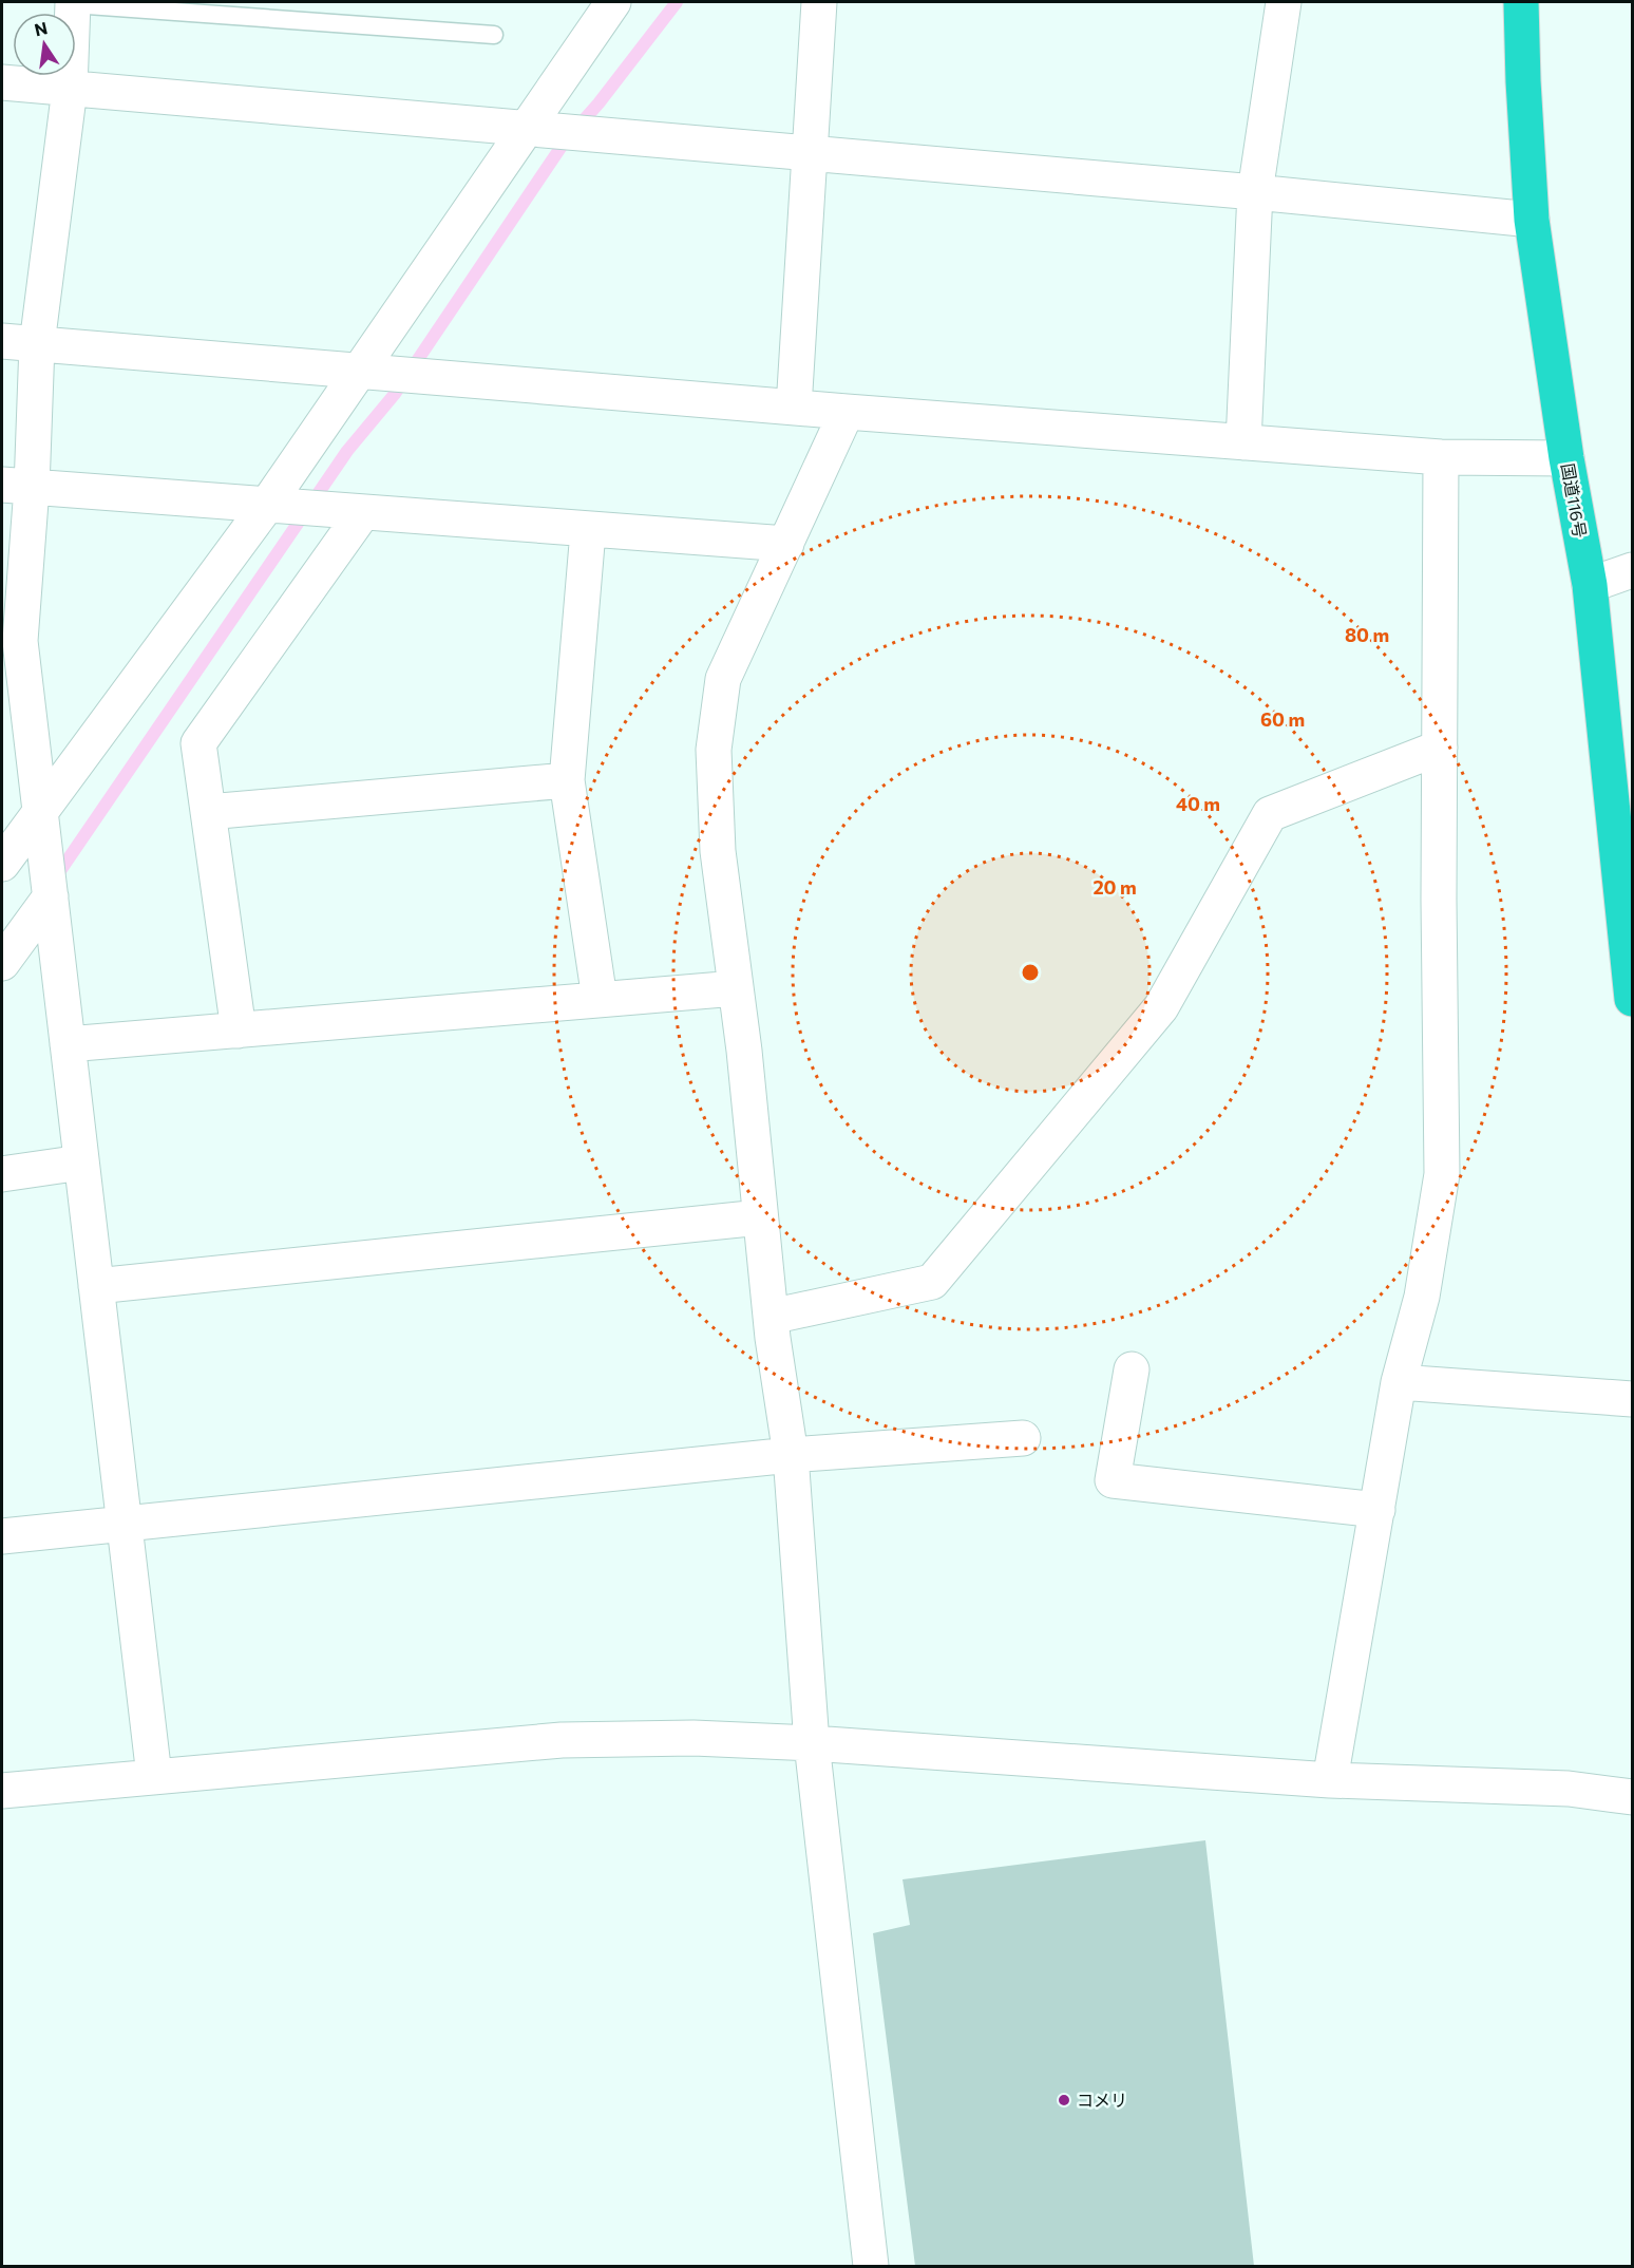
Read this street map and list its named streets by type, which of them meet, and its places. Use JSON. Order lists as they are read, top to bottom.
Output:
{
  "streets": {
    "highway": ["国道116号"]
  },
  "places": ["コメリ"],
  "north": "top",
  "rings": [
    "80 m",
    "60 m",
    "40 m",
    "20 m"
  ]
}
